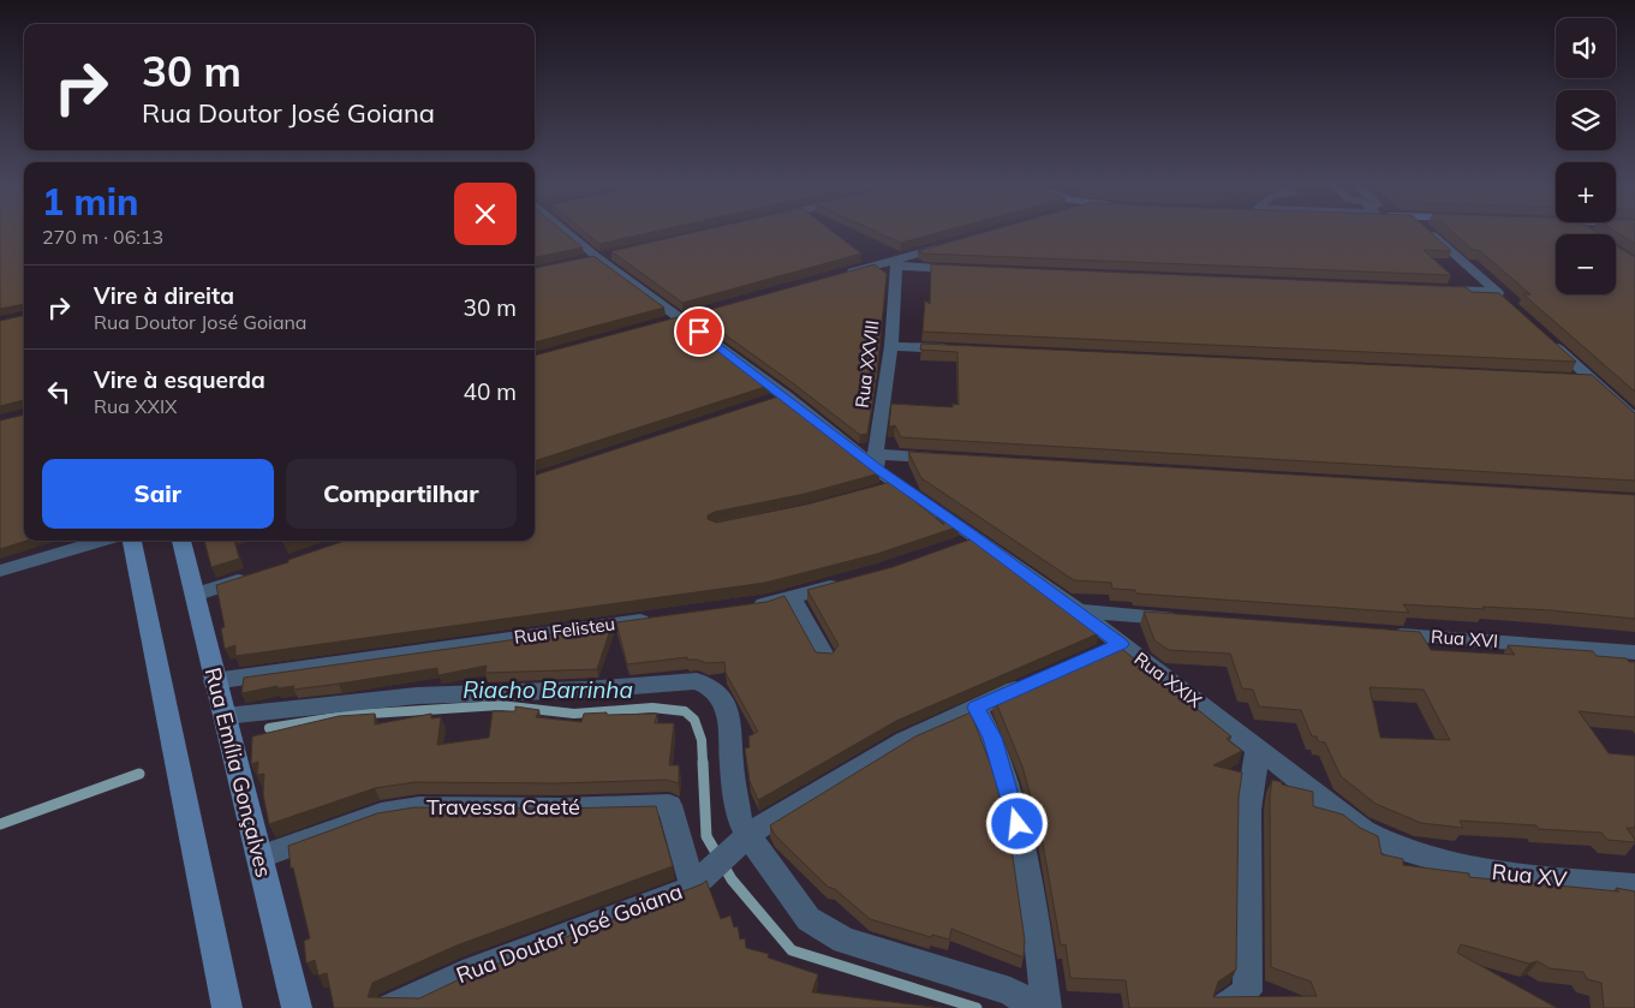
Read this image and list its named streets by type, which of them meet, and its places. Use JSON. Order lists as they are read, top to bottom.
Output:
{
  "streets": {
    "street": [
      "Rua XXVIII",
      "Rua Felisteu",
      "Rua XVI",
      "Rua XXIX",
      "Rua Emília Gonçalves",
      "Travessa Caeté",
      "Rua XV",
      "Rua Doutor José Goiana"
    ]
  },
  "crossings": [
    ["Rua XXVIII", "Rua XXIX"],
    ["Rua Felisteu", "Rua Emília Gonçalves"],
    ["Rua XXIX", "Rua XV"],
    ["Rua Emília Gonçalves", "Travessa Caeté"],
    ["Travessa Caeté", "Rua Doutor José Goiana"]
  ],
  "water": ["Riacho Barrinha"],
  "page": {
    "map_buttons": ["+", "−"],
    "turn": ["30 m", "Rua Doutor José Goiana"],
    "heading": ["1 min", "270 m · 06:13"],
    "list": [
      {
        "name": "Vire à direita",
        "note": "Rua Doutor José Goiana",
        "value": "30 m"
      },
      {
        "name": "Vire à esquerda",
        "note": "Rua XXIX",
        "value": "40 m"
      }
    ],
    "buttons": ["Sair", "Compartilhar"]
  }
}
